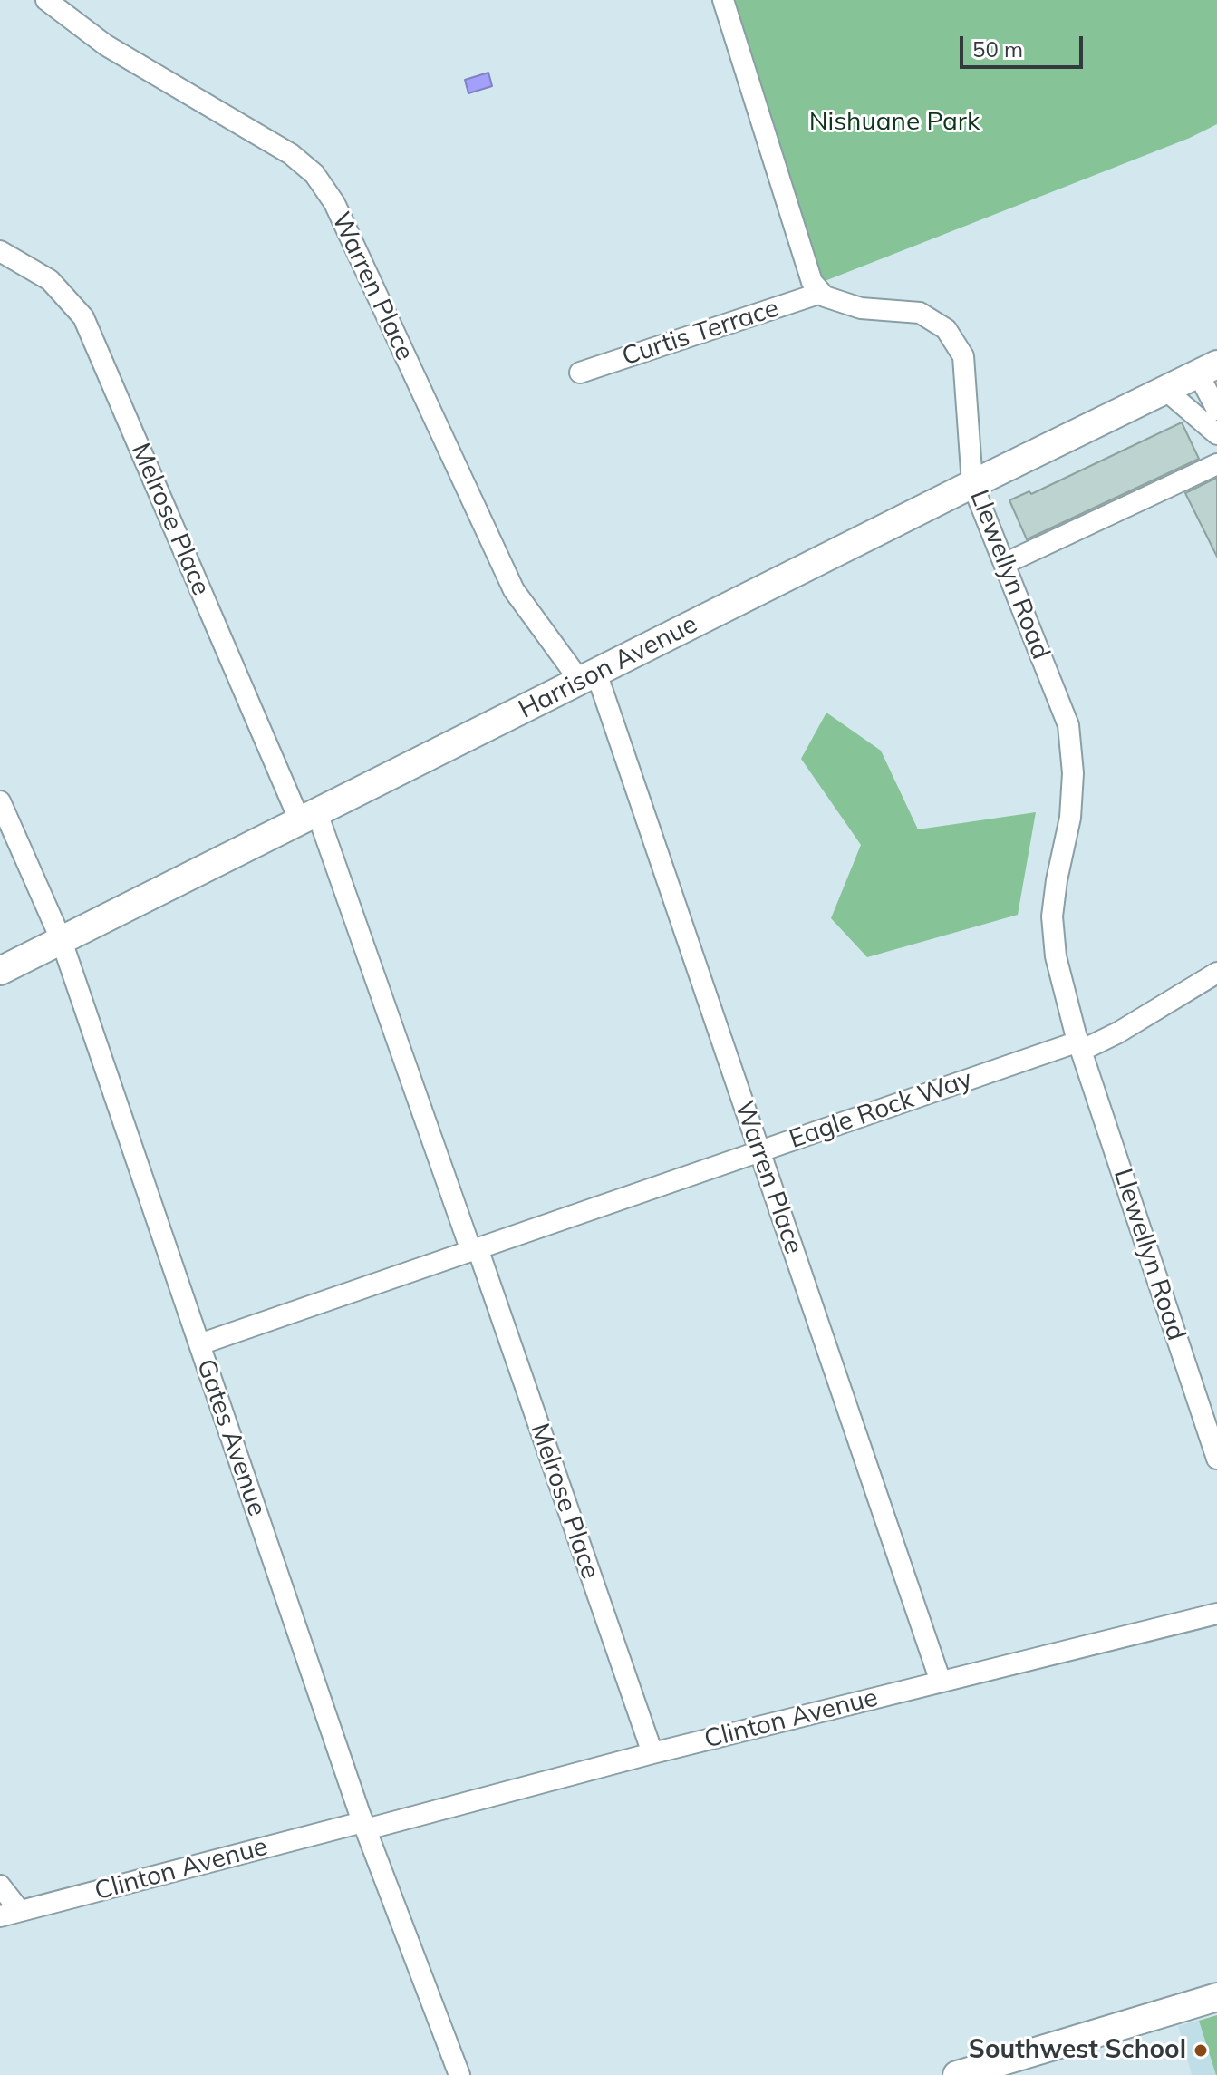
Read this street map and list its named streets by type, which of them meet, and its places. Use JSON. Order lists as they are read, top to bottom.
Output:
{
  "streets": {
    "street": [
      "Warren Place",
      "Curtis Terrace",
      "Melrose Place",
      "Llewellyn Road",
      "Harrison Avenue",
      "Eagle Rock Way",
      "Gates Avenue",
      "Clinton Avenue"
    ]
  },
  "crossings": [
    ["Warren Place", "Harrison Avenue"],
    ["Warren Place", "Eagle Rock Way"],
    ["Warren Place", "Clinton Avenue"],
    ["Curtis Terrace", "Llewellyn Road"],
    ["Melrose Place", "Harrison Avenue"],
    ["Melrose Place", "Eagle Rock Way"],
    ["Melrose Place", "Clinton Avenue"],
    ["Llewellyn Road", "Harrison Avenue"],
    ["Llewellyn Road", "Eagle Rock Way"],
    ["Harrison Avenue", "Gates Avenue"],
    ["Eagle Rock Way", "Gates Avenue"],
    ["Gates Avenue", "Clinton Avenue"]
  ],
  "parks": ["Nishuane Park"],
  "places": ["Southwest School"],
  "scale_bar": "50 m"
}
